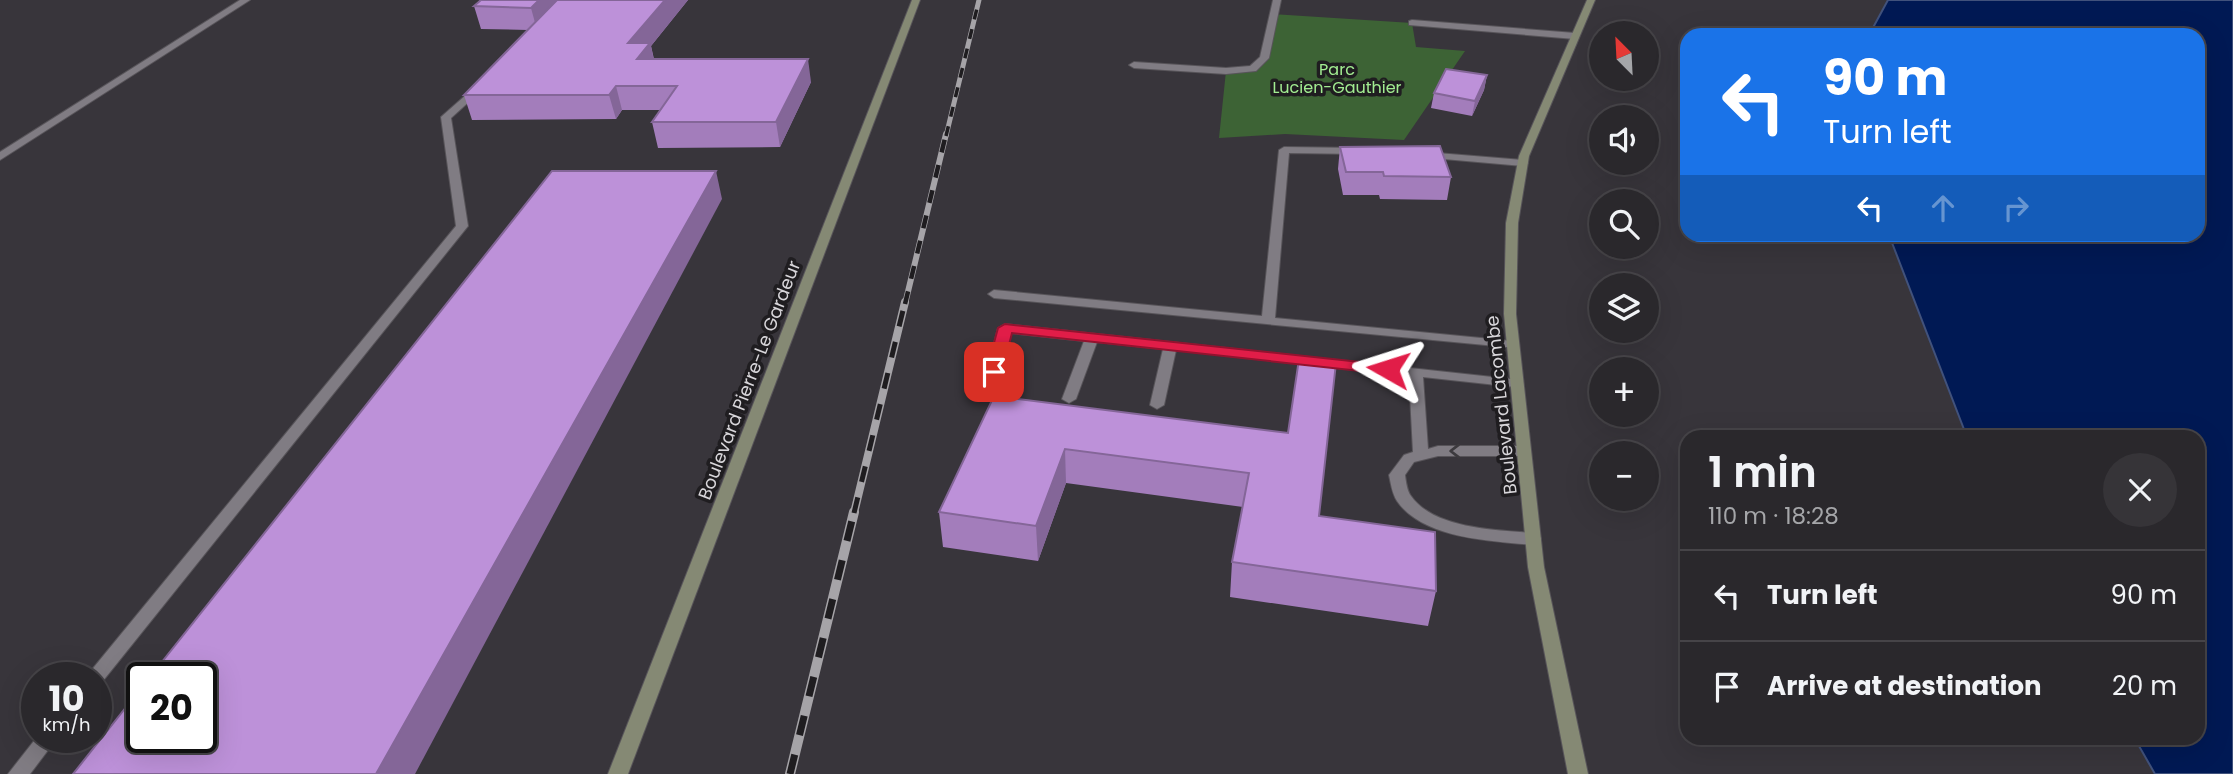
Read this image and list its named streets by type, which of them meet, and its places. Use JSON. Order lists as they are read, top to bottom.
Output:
{
  "streets": {
    "main road": ["Boulevard Pierre-Le Gardeur", "Boulevard Lacombe"]
  },
  "parks": ["Parc Lucien-Gauthier"],
  "north": "top left",
  "page": {
    "map_buttons": ["+", "−"],
    "turn": ["90 m", "Turn left"],
    "heading": ["1 min", "110 m · 18:28"],
    "list": [
      {
        "name": "Turn left",
        "value": "90 m"
      },
      {
        "name": "Arrive at destination",
        "value": "20 m"
      }
    ],
    "speed": "10 km/h",
    "limit": "20"
  }
}
